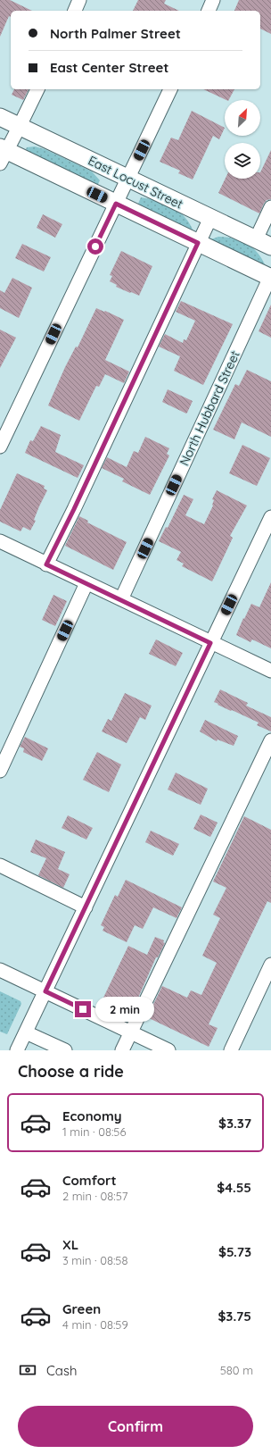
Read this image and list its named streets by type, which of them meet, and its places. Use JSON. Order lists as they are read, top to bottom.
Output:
{
  "streets": {
    "main road": ["East Locust Street"],
    "street": ["North Hubbard Street"]
  },
  "north": "top right",
  "page": {
    "banner": ["North Palmer Street", "East Center Street"],
    "bubble": "2 min",
    "heading": "Choose a ride",
    "list": [
      {
        "name": "Economy",
        "note": "1 min · 08:56",
        "value": "$3.37"
      },
      {
        "name": "Comfort",
        "note": "2 min · 08:57",
        "value": "$4.55"
      },
      {
        "name": "XL",
        "note": "3 min · 08:58",
        "value": "$5.73"
      },
      {
        "name": "Green",
        "note": "4 min · 08:59",
        "value": "$3.75"
      }
    ],
    "pay": ["Cash", "580 m"],
    "buttons": "Confirm"
  }
}
